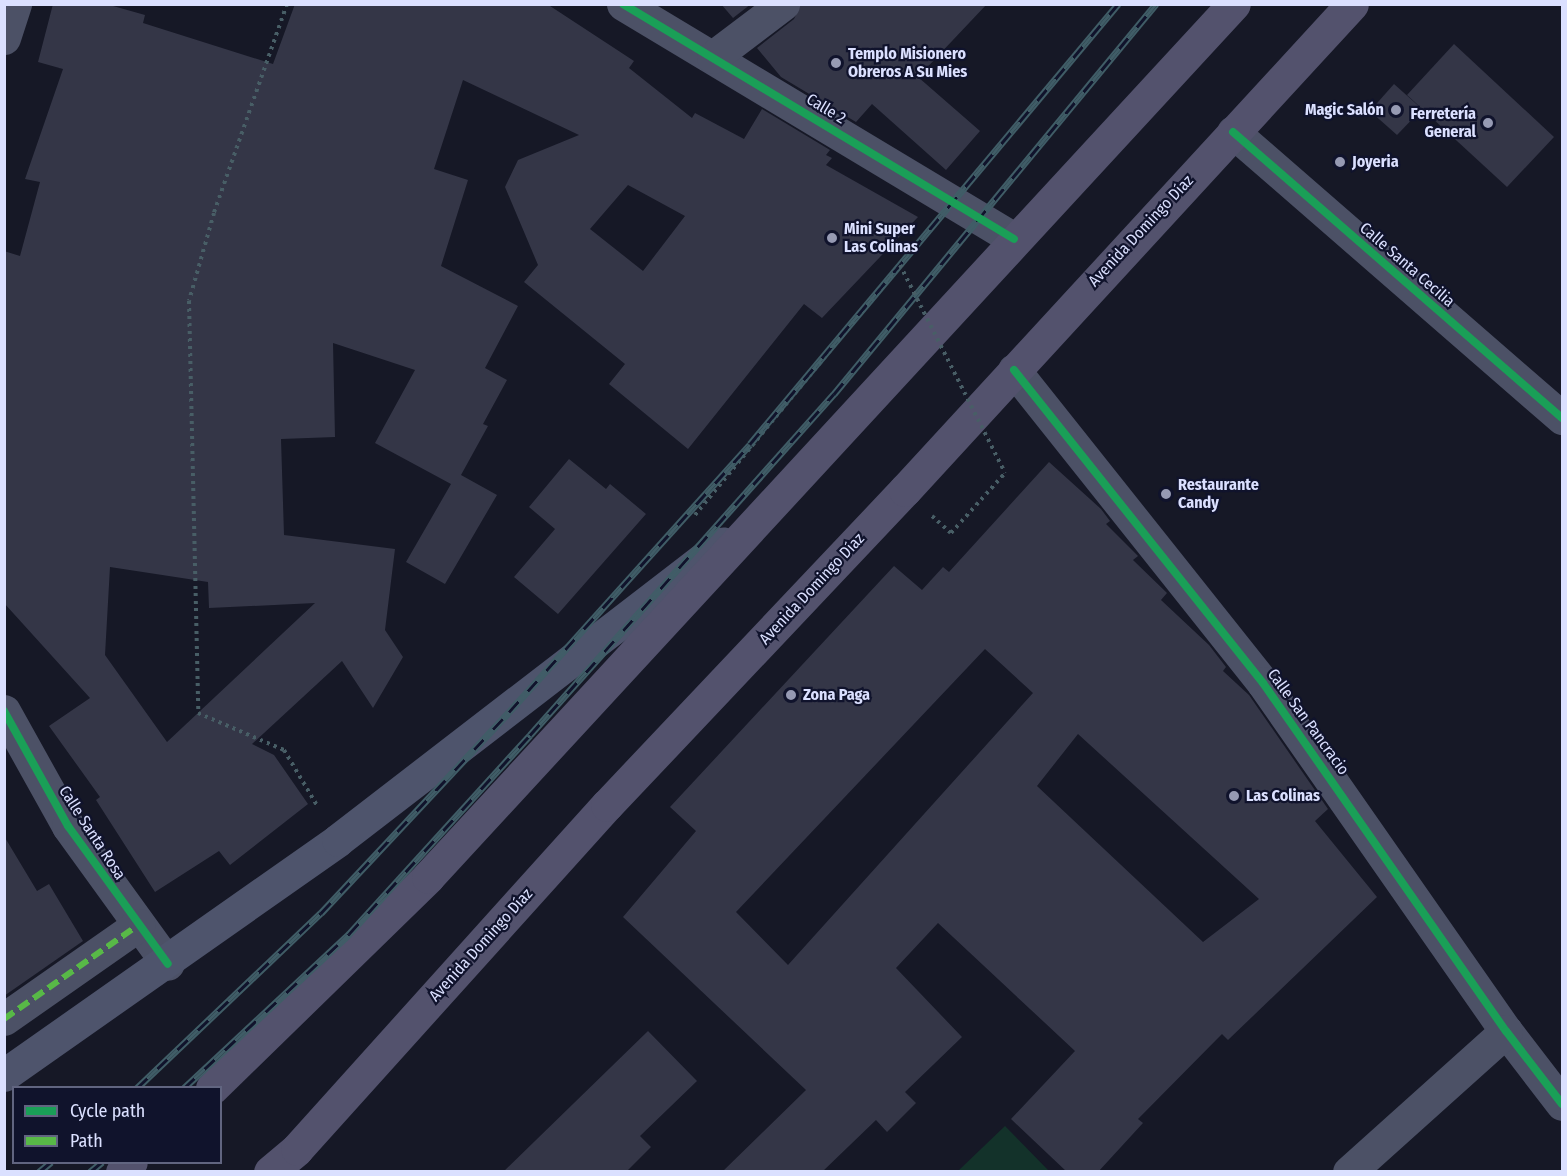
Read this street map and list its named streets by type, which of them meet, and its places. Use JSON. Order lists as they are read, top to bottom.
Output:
{
  "streets": {
    "main road": ["Avenida Domingo Díaz"],
    "street": [
      "Calle 2",
      "Calle Santa Cecilia",
      "Calle San Pancracio",
      "Calle Santa Rosa"
    ]
  },
  "crossings": [
    ["Avenida Domingo Díaz", "Calle Santa Cecilia"],
    ["Avenida Domingo Díaz", "Calle San Pancracio"]
  ],
  "places": [
    "Templo Misionero Obreros A Su Mies",
    "Magic Salón",
    "Ferretería General",
    "Joyeria",
    "Mini Super Las Colinas",
    "Restaurante Candy",
    "Zona Paga",
    "Las Colinas"
  ],
  "legend": ["Cycle path", "Path"]
}
